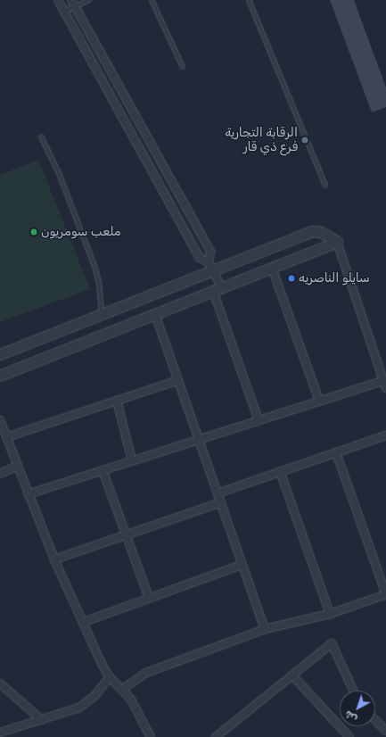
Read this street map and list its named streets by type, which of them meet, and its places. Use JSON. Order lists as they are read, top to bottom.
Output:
{
  "places": ["الرقابة التجارية فرع ذي قار", "ملعب سومريون", "سايلو الناصريه"],
  "north": "bottom left"
}
